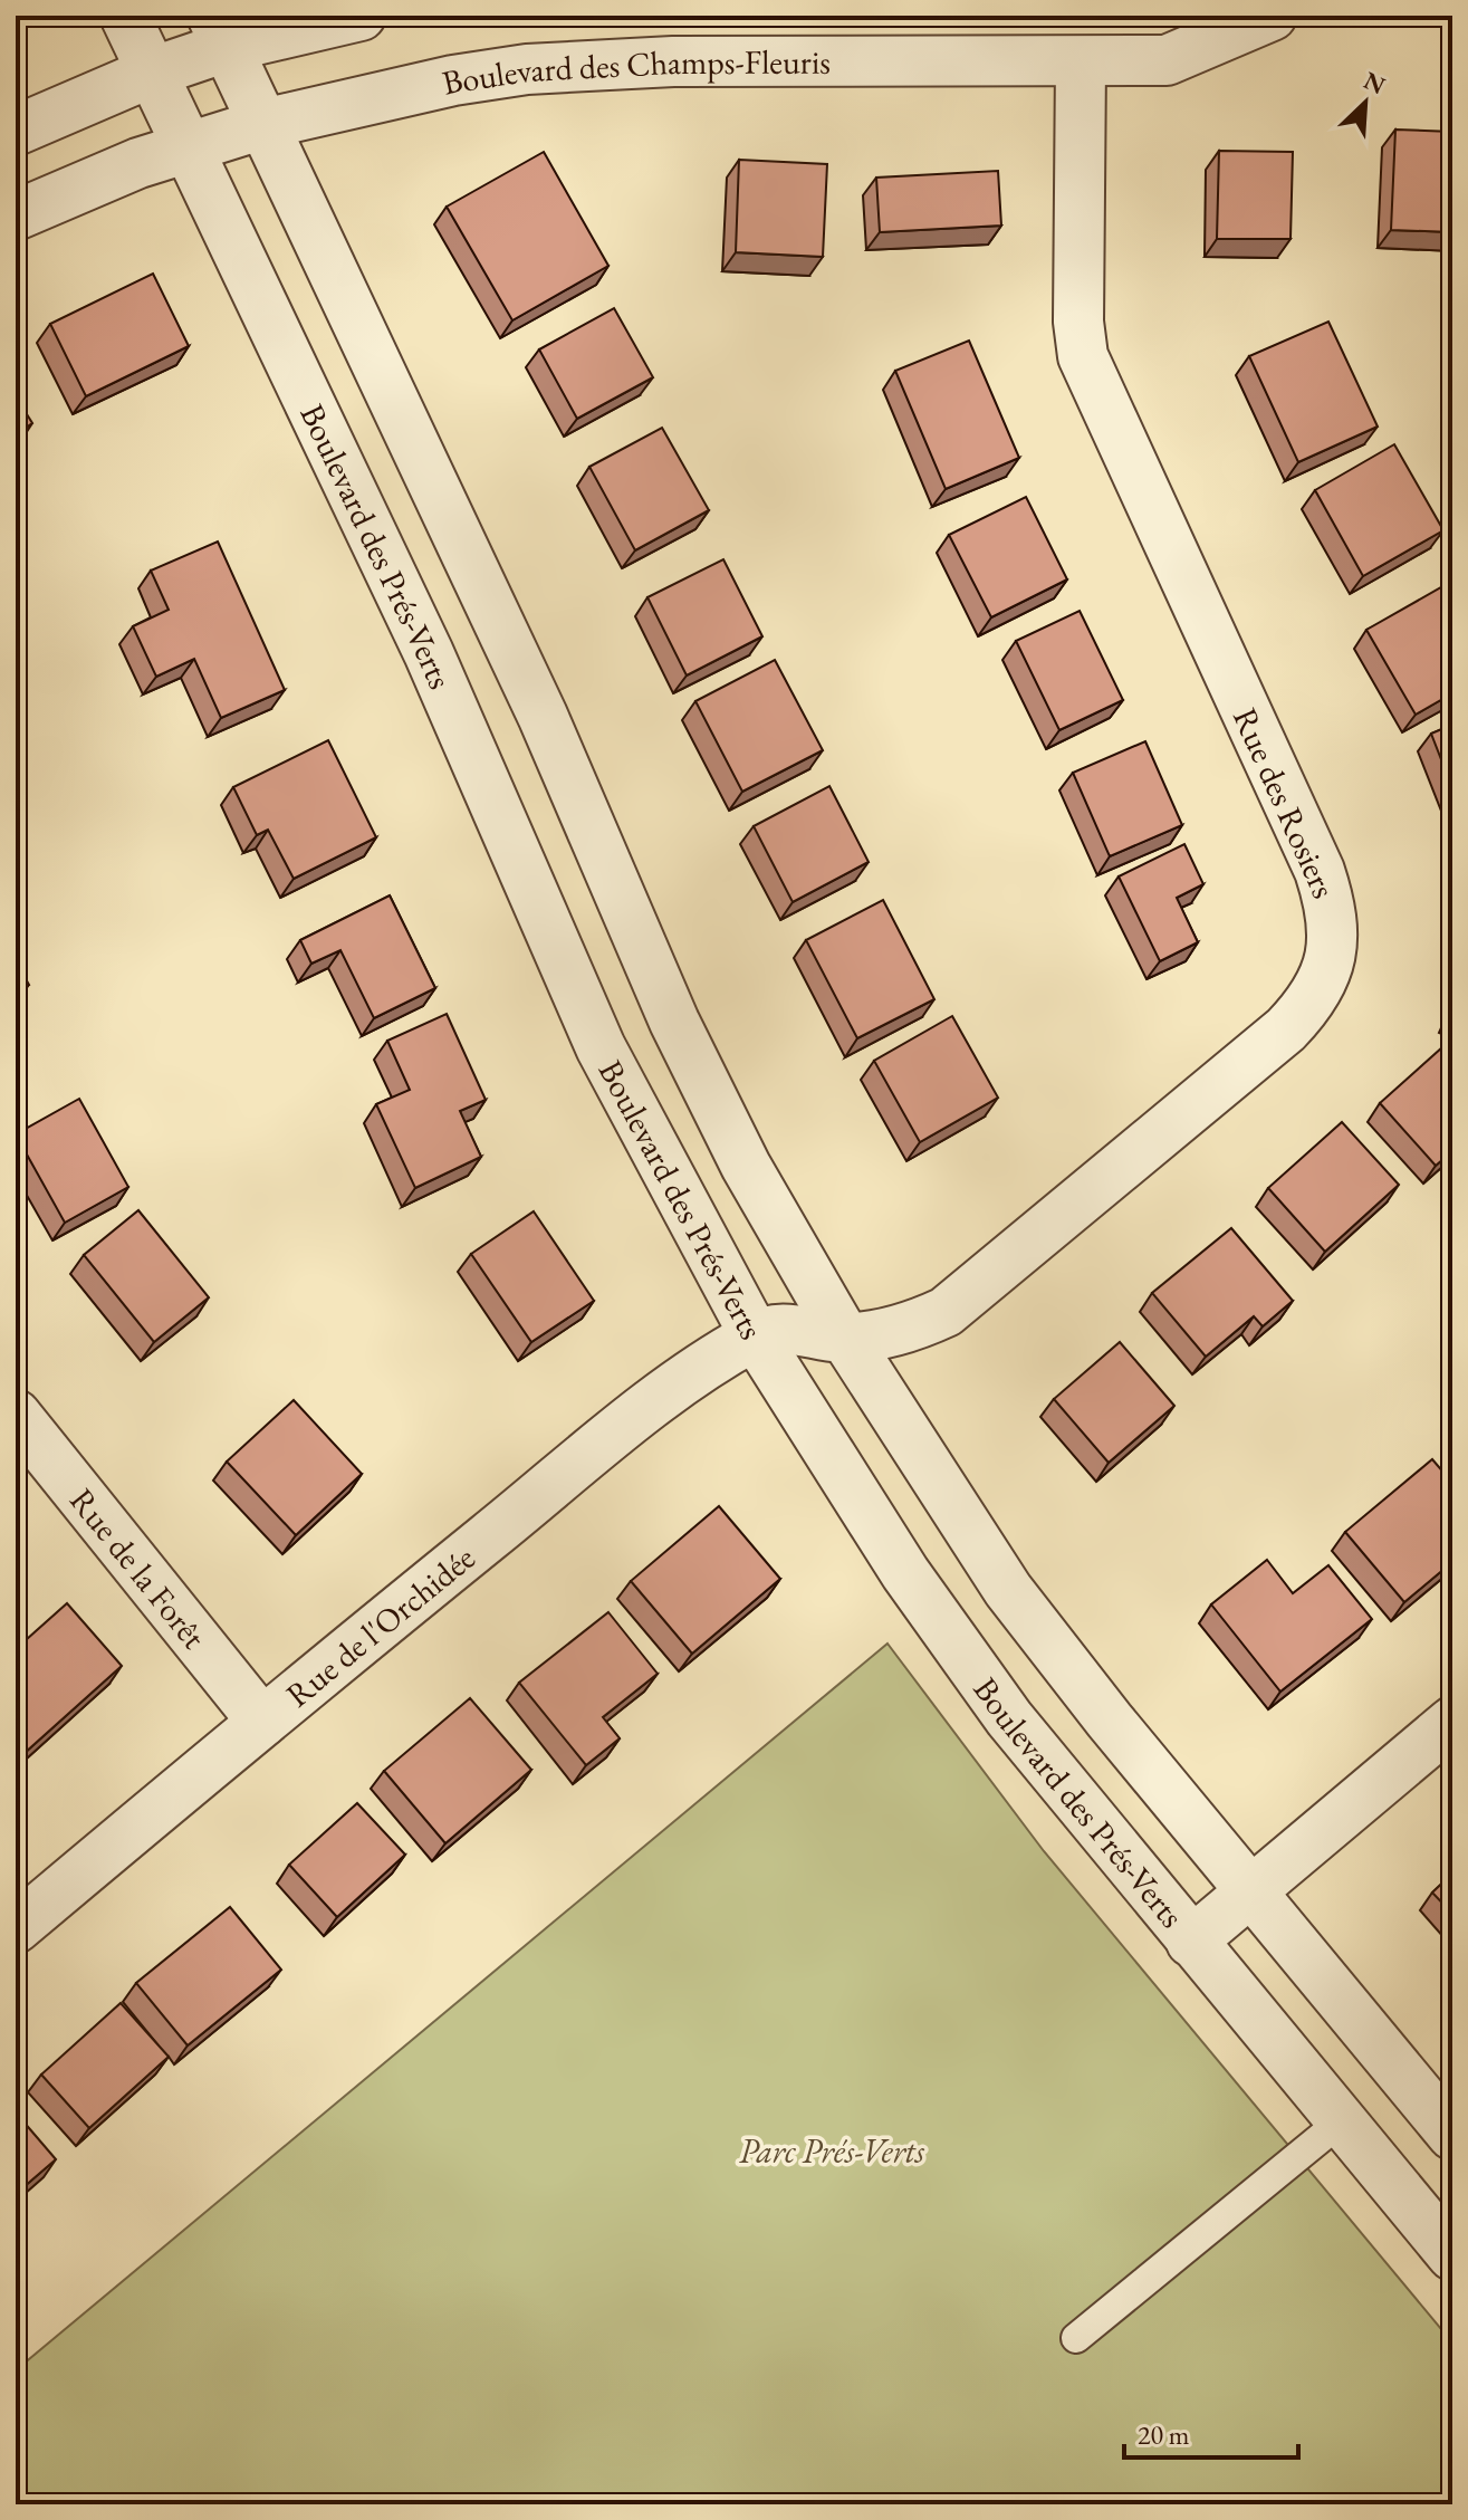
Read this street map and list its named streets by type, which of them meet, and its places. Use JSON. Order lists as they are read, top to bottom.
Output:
{
  "streets": {
    "street": [
      "Boulevard des Champs-Fleuris",
      "Boulevard des Prés-Verts",
      "Rue des Rosiers",
      "Rue de la Forêt",
      "Rue de l'Orchidée"
    ]
  },
  "crossings": [
    ["Boulevard des Champs-Fleuris", "Boulevard des Prés-Verts"],
    ["Boulevard des Champs-Fleuris", "Rue des Rosiers"],
    ["Boulevard des Prés-Verts", "Rue des Rosiers"],
    ["Boulevard des Prés-Verts", "Rue de l'Orchidée"],
    ["Rue des Rosiers", "Rue de l'Orchidée"],
    ["Rue de la Forêt", "Rue de l'Orchidée"]
  ],
  "parks": ["Parc Prés-Verts"],
  "scale_bar": "20 m",
  "north": "top right"
}
